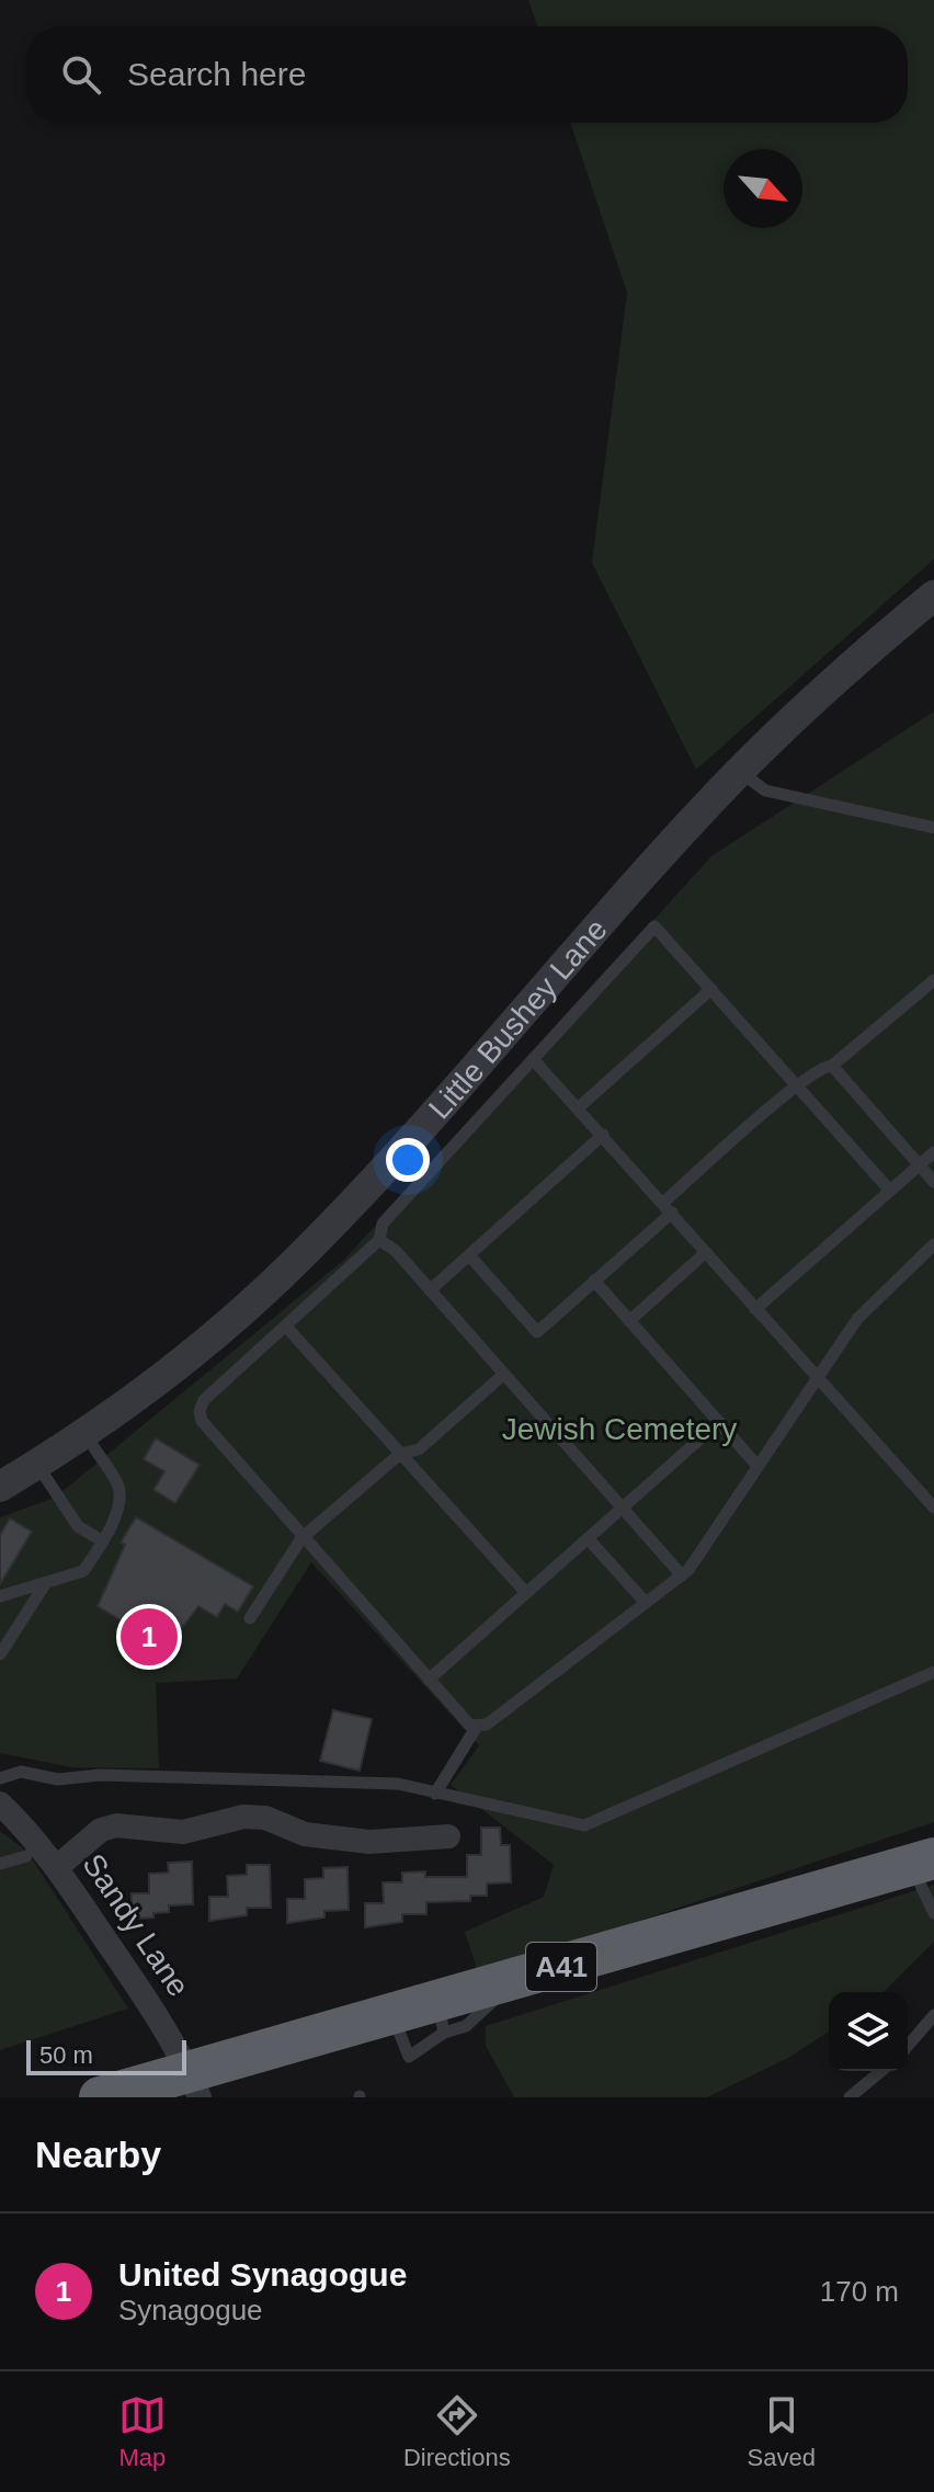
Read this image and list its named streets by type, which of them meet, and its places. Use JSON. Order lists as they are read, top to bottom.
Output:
{
  "streets": {
    "highway": ["A41"],
    "street": ["Little Bushey Lane", "Sandy Lane"]
  },
  "crossings": [
    ["Sandy Lane", "A41"]
  ],
  "parks": ["Jewish Cemetery"],
  "scale_bar": "50 m",
  "north": "bottom right",
  "page": {
    "search": "Search here",
    "pins": "1",
    "scale": "50 m",
    "heading": "Nearby",
    "list": [
      {
        "mark": "1",
        "name": "United Synagogue",
        "note": "Synagogue",
        "value": "170 m"
      }
    ],
    "nav": ["Map", "Directions", "Saved"]
  }
}
